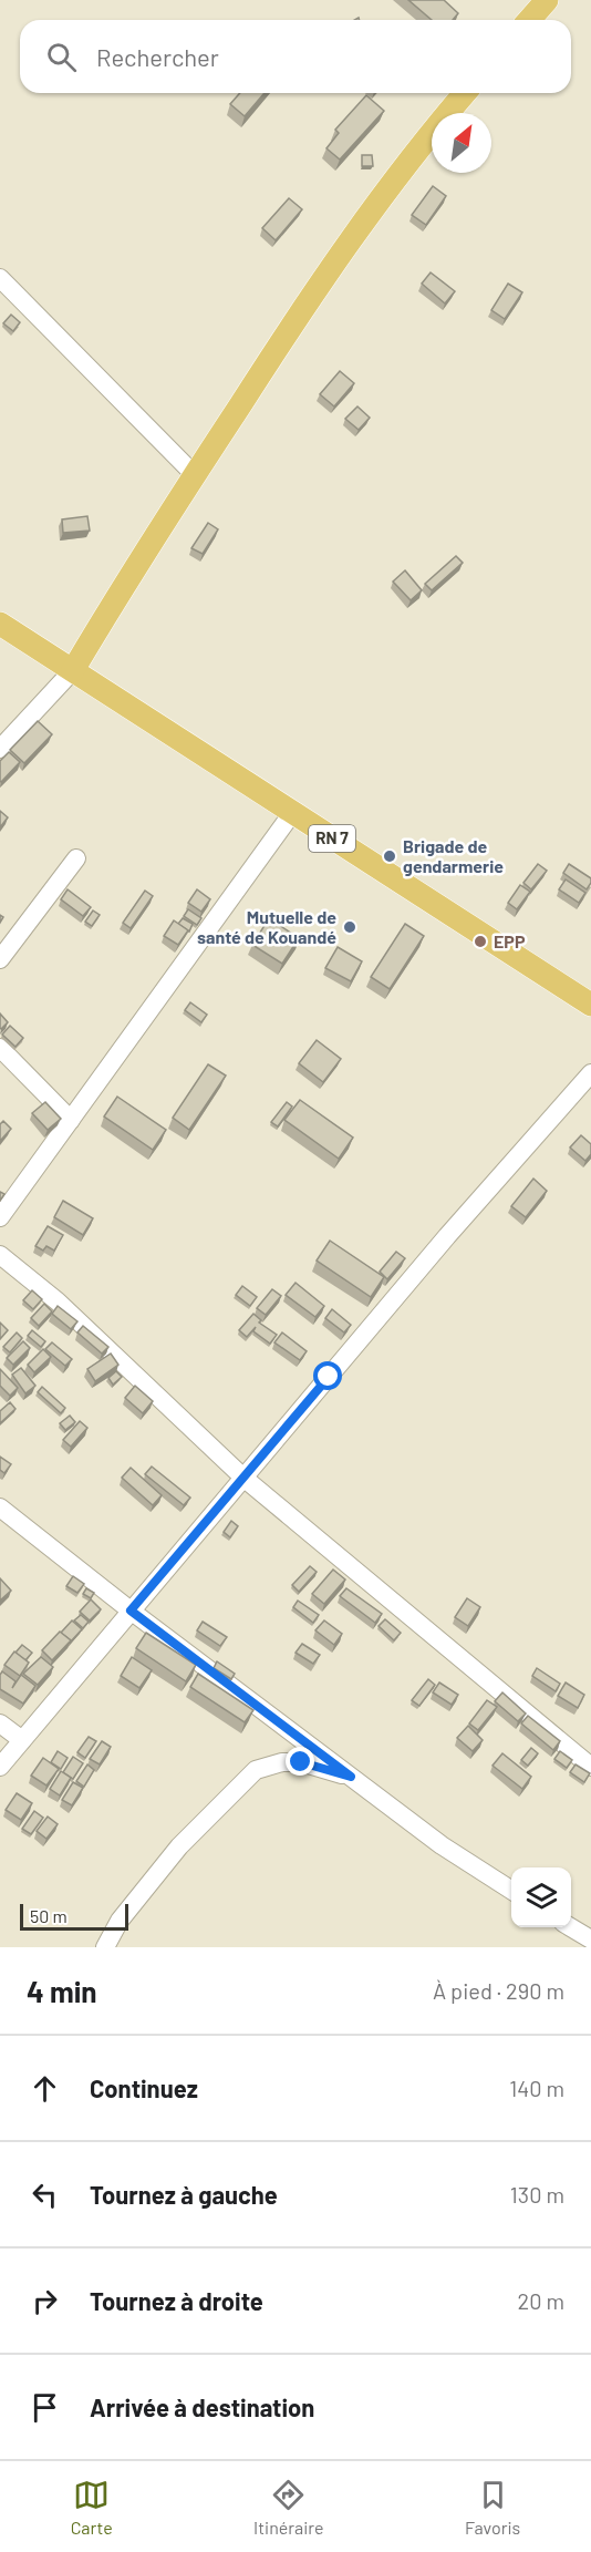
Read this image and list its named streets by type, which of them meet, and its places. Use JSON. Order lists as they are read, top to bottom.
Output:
{
  "streets": {
    "main road": ["RN 7"]
  },
  "places": ["Brigade de gendarmerie", "Mutuelle de santé de Kouandé", "EPP"],
  "scale_bar": "50 m",
  "north": "top right",
  "page": {
    "search": "Rechercher",
    "scale": "50 m",
    "heading": ["4 min", "À pied · 290 m"],
    "list": [
      ["Continuez", "140 m"],
      ["Tournez à gauche", "130 m"],
      ["Tournez à droite", "20 m"],
      "Arrivée à destination"
    ],
    "nav": ["Carte", "Itinéraire", "Favoris"]
  }
}
